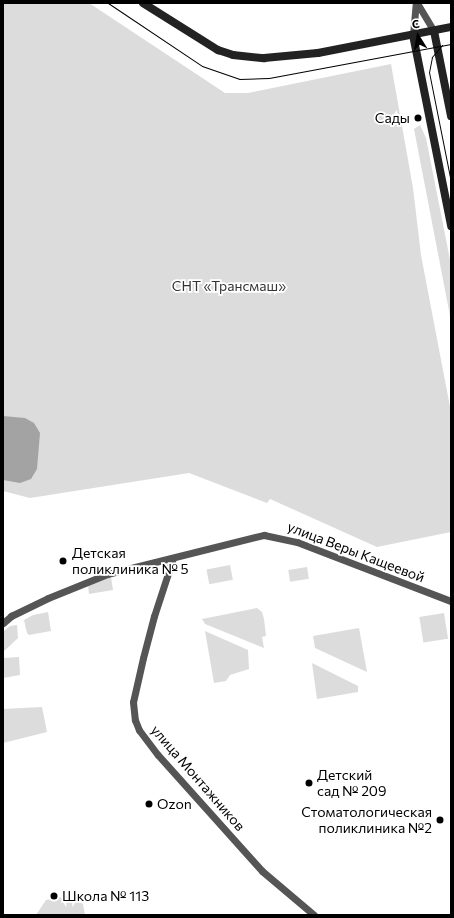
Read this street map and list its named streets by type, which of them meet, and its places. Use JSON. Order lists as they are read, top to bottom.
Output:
{
  "streets": {
    "street": ["улица Веры Кащеевой", "улица Монтажников"]
  },
  "crossings": [
    ["улица Веры Кащеевой", "улица Монтажников"]
  ],
  "parks": ["СНТ «Трансмаш»"],
  "places": [
    "Сады",
    "Детская поликлиника № 5",
    "Детский сад № 209",
    "Ozon",
    "Стоматологическая поликлиника №2",
    "Школа № 113"
  ],
  "north": "top"
}
